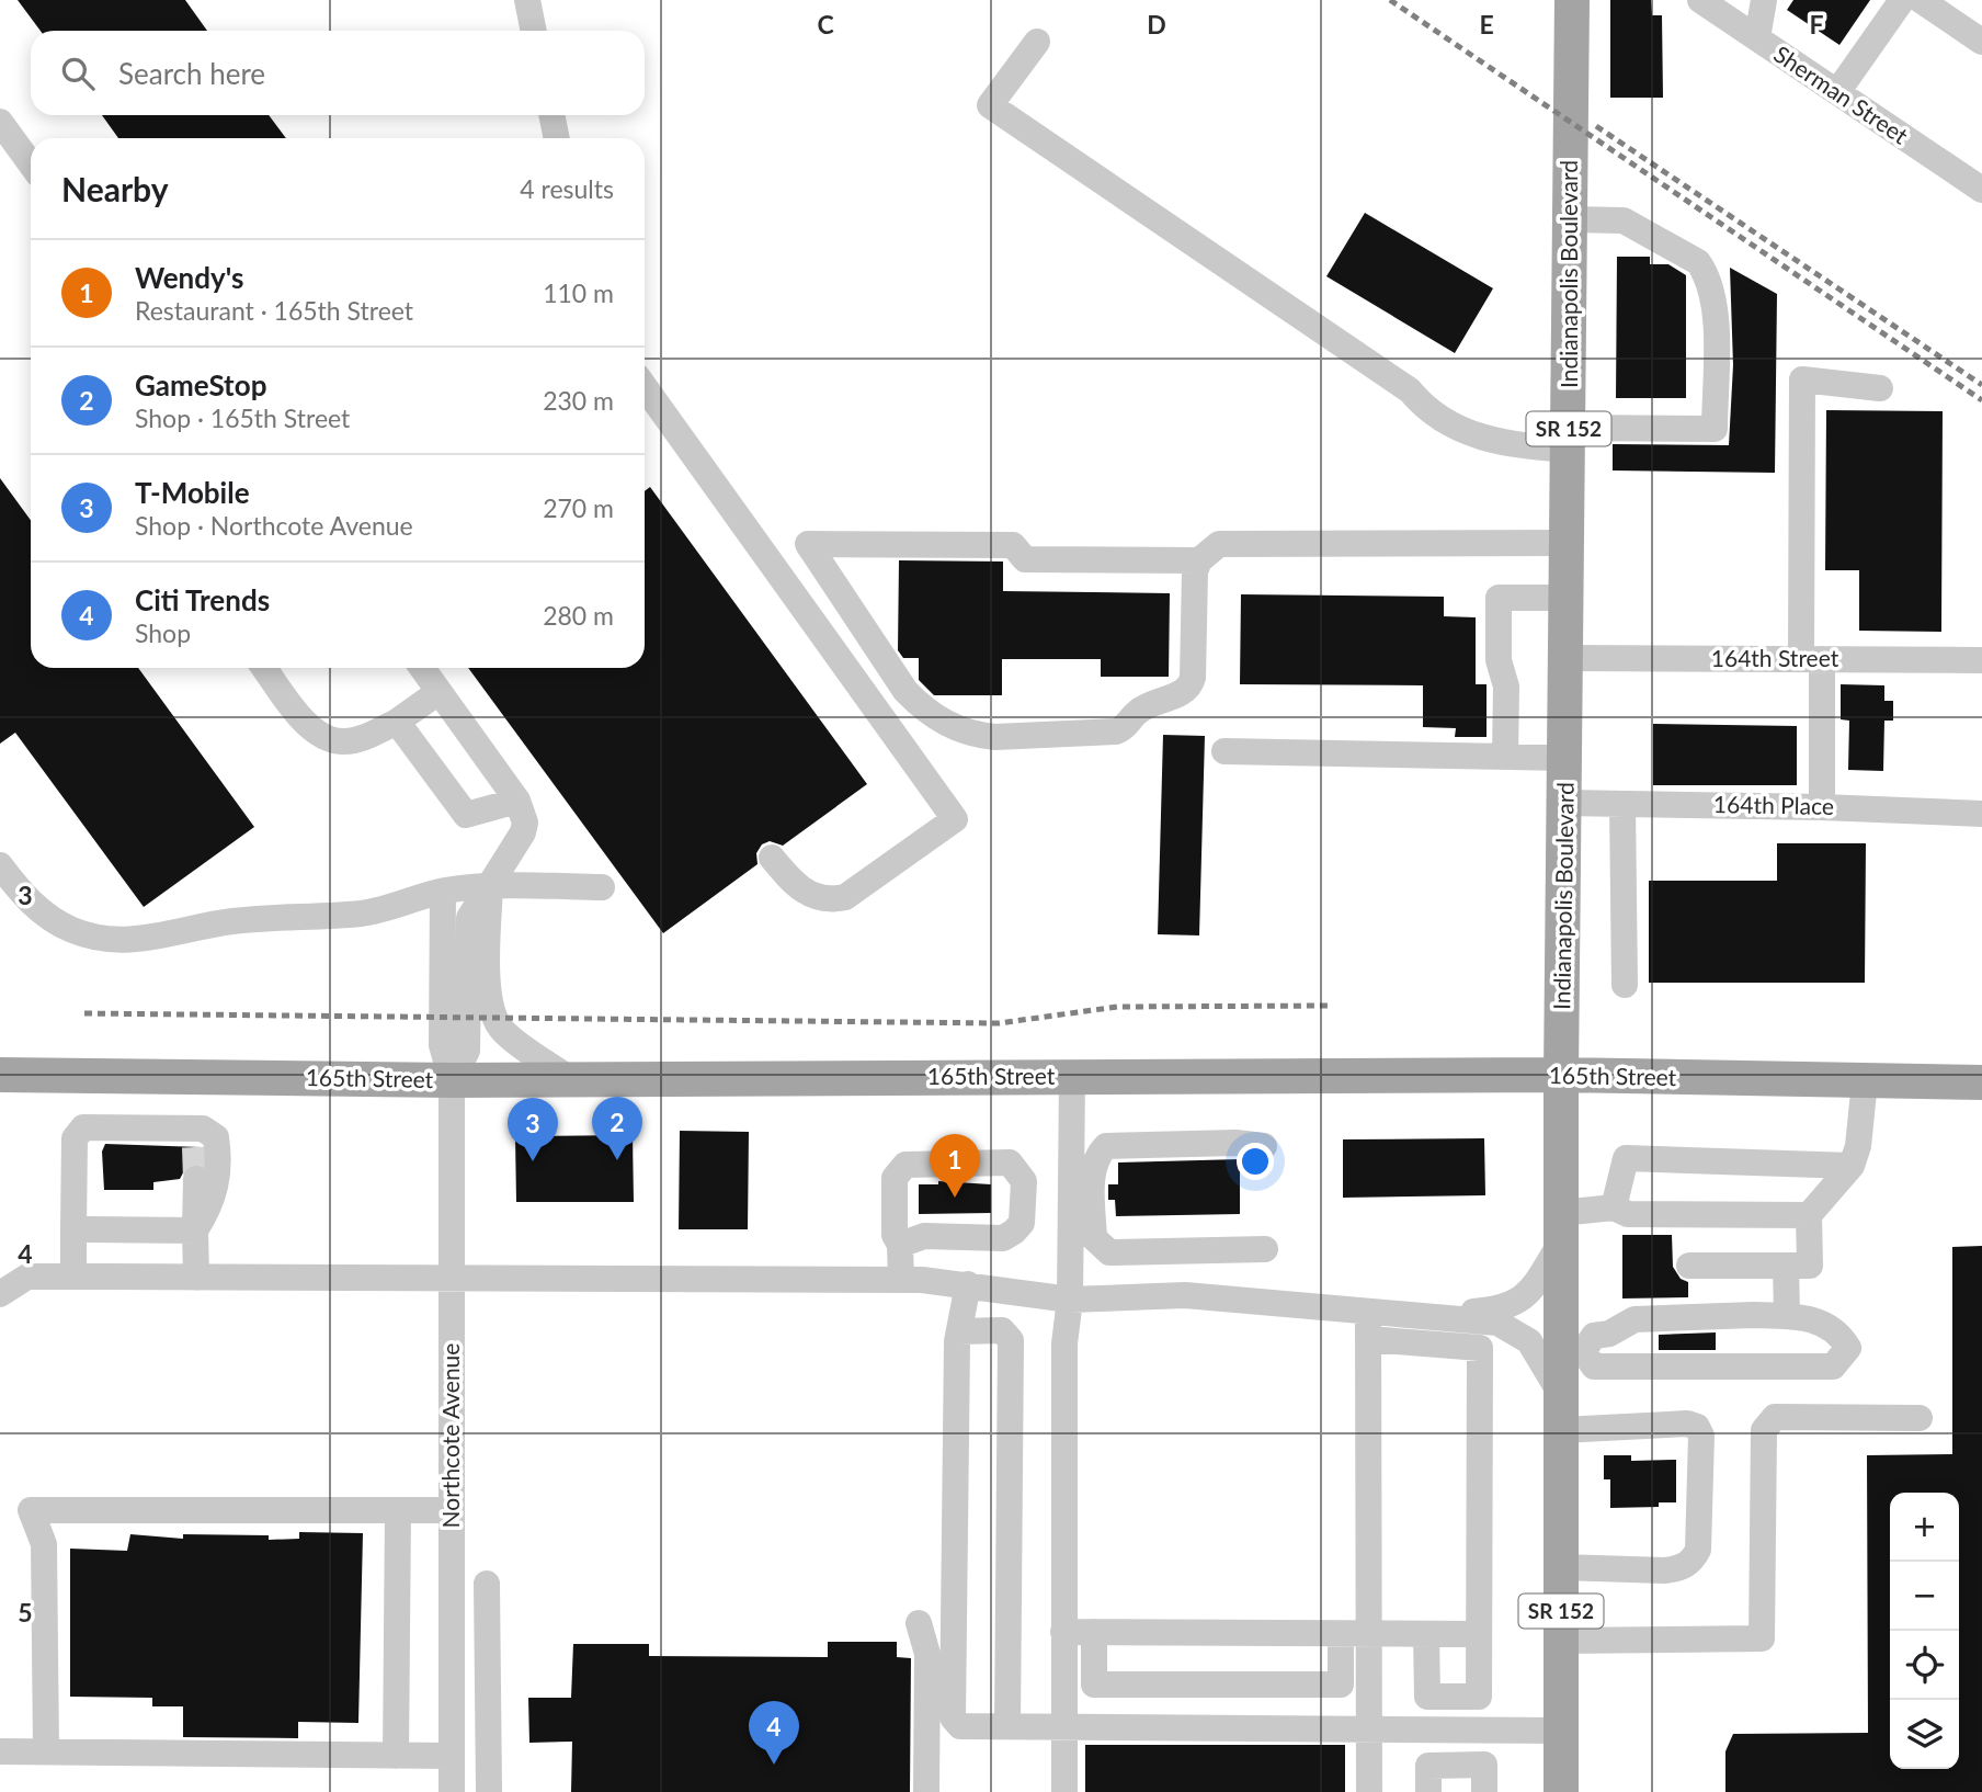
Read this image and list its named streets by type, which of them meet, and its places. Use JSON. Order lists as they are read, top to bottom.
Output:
{
  "streets": {
    "main road": ["Indianapolis Boulevard", "SR 152", "165th Street"],
    "street": [
      "Sherman Street",
      "164th Street",
      "164th Place",
      "Northcote Avenue"
    ]
  },
  "crossings": [
    ["Indianapolis Boulevard", "164th Street"],
    ["Indianapolis Boulevard", "164th Place"],
    ["Indianapolis Boulevard", "165th Street"],
    ["165th Street", "Northcote Avenue"]
  ],
  "page": {
    "search": "Search here",
    "heading": ["Nearby", "4 results"],
    "list": [
      {
        "mark": "1",
        "name": "Wendy's",
        "note": "Restaurant · 165th Street",
        "value": "110 m"
      },
      {
        "mark": "2",
        "name": "GameStop",
        "note": "Shop · 165th Street",
        "value": "230 m"
      },
      {
        "mark": "3",
        "name": "T-Mobile",
        "note": "Shop · Northcote Avenue",
        "value": "270 m"
      },
      {
        "mark": "4",
        "name": "Citi Trends",
        "note": "Shop",
        "value": "280 m"
      }
    ],
    "pins": [
      "2",
      "3",
      "1",
      "4"
    ],
    "map_buttons": ["+", "−"]
  },
  "grid": {
    "columns": [
      "C",
      "D",
      "E",
      "F"
    ],
    "rows": ["3", "4", "5"]
  }
}
